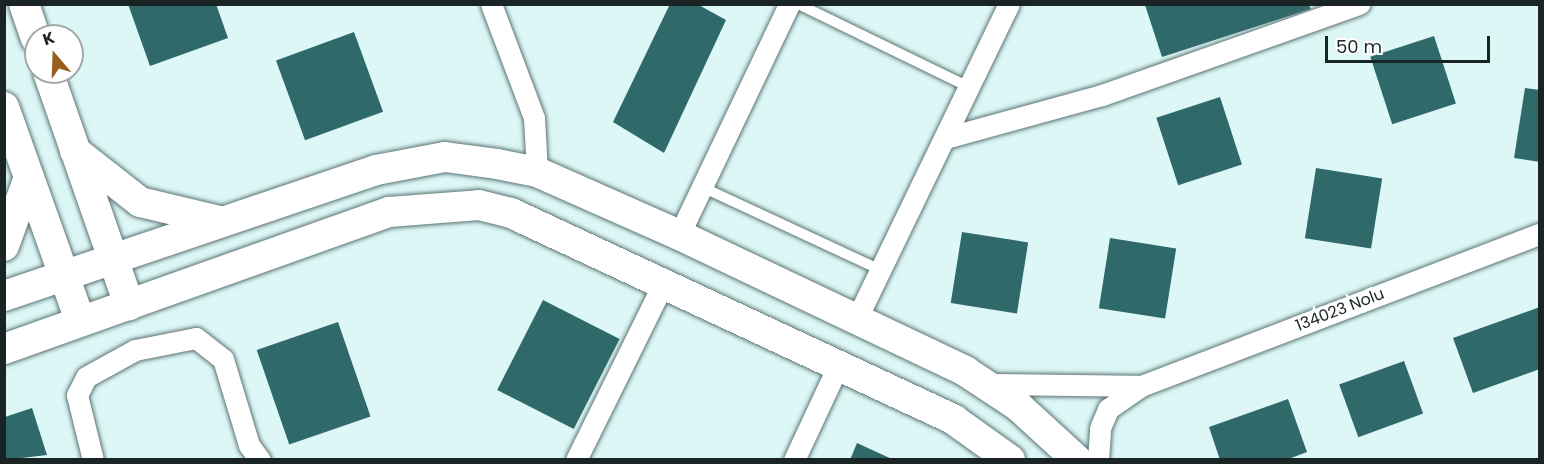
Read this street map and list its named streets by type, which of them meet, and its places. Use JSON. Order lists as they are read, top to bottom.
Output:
{
  "streets": {
    "street": ["134023 Nolu"]
  },
  "scale_bar": "50 m",
  "north": "top"
}
